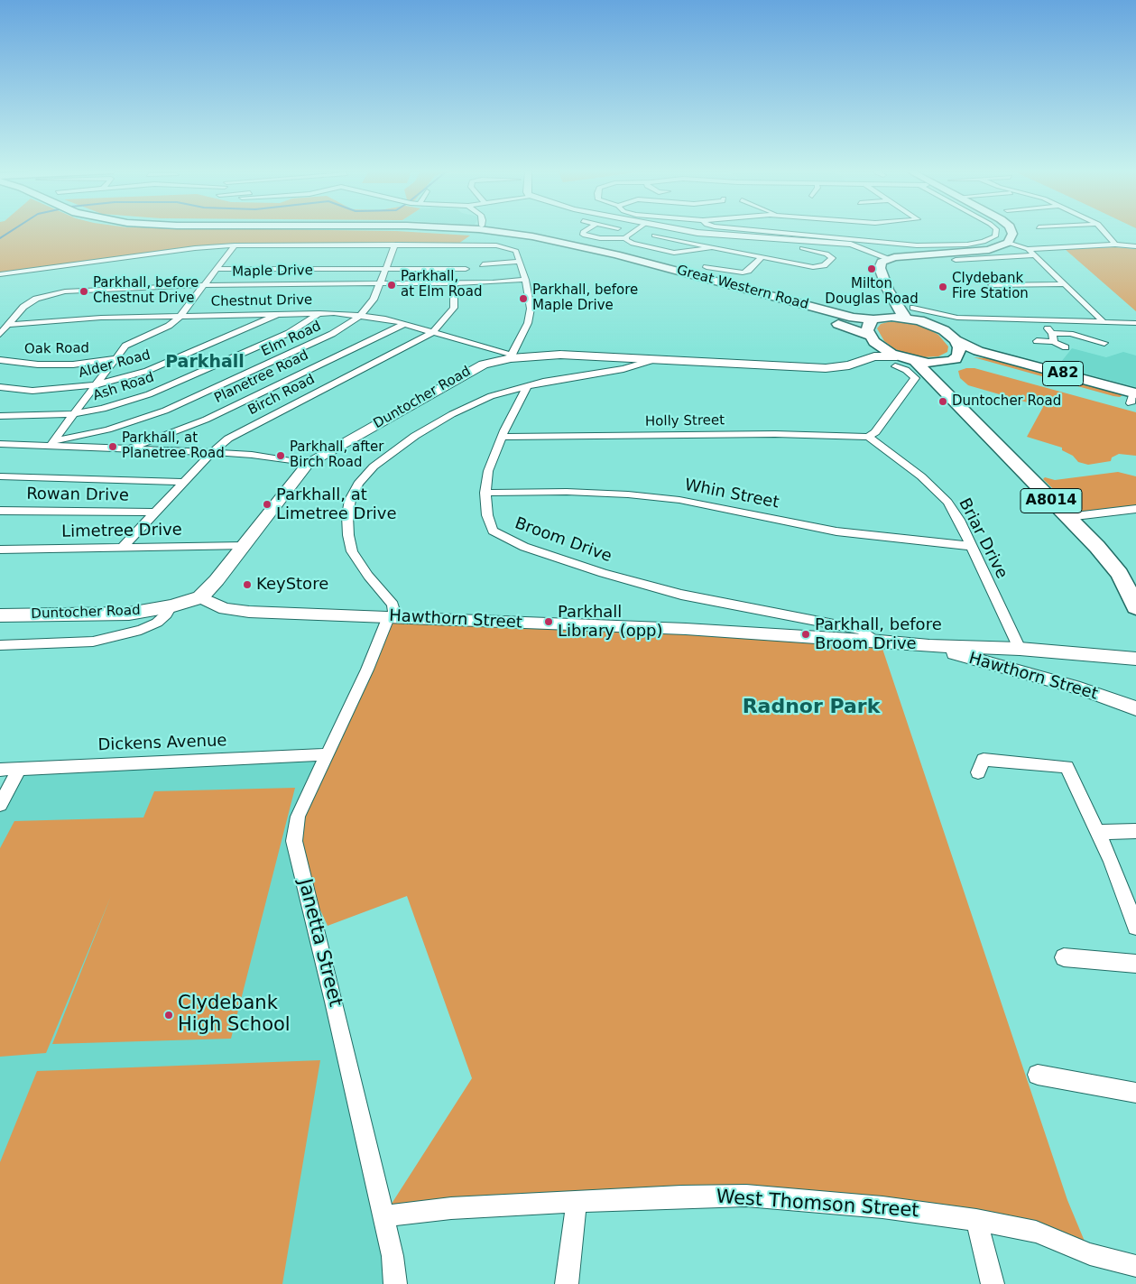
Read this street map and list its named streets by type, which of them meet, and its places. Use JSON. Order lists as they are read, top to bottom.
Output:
{
  "streets": {
    "main road": [
      "Great Western Road",
      "A82",
      "Duntocher Road",
      "A8014"
    ],
    "street": [
      "Maple Drive",
      "Chestnut Drive",
      "Elm Road",
      "Oak Road",
      "Alder Road",
      "Planetree Road",
      "Ash Road",
      "Birch Road",
      "Holly Street",
      "Whin Street",
      "Rowan Drive",
      "Limetree Drive",
      "Briar Drive",
      "Broom Drive",
      "Hawthorn Street",
      "Dickens Avenue",
      "Janetta Street",
      "West Thomson Street"
    ]
  },
  "crossings": [
    ["Maple Drive", "Chestnut Drive"],
    ["Maple Drive", "Elm Road"],
    ["Maple Drive", "Birch Road"],
    ["Great Western Road", "A82"],
    ["Chestnut Drive", "Elm Road"],
    ["Chestnut Drive", "Alder Road"],
    ["Chestnut Drive", "Planetree Road"],
    ["Chestnut Drive", "Ash Road"],
    ["Chestnut Drive", "Birch Road"],
    ["Chestnut Drive", "Duntocher Road"],
    ["A82", "Duntocher Road"],
    ["A82", "A8014"],
    ["Birch Road", "Rowan Drive"],
    ["Birch Road", "Limetree Drive"],
    ["Duntocher Road", "Limetree Drive"],
    ["Duntocher Road", "Hawthorn Street"],
    ["Holly Street", "Briar Drive"],
    ["Holly Street", "Broom Drive"],
    ["Whin Street", "Briar Drive"],
    ["Whin Street", "Broom Drive"],
    ["Briar Drive", "Hawthorn Street"],
    ["Broom Drive", "Hawthorn Street"],
    ["Hawthorn Street", "Janetta Street"],
    ["Dickens Avenue", "Janetta Street"],
    ["Janetta Street", "West Thomson Street"]
  ],
  "districts": ["Parkhall", "Radnor Park"],
  "places": [
    "Milton Douglas Road",
    "Parkhall, at Elm Road",
    "Clydebank Fire Station",
    "Parkhall, before Chestnut Drive",
    "Parkhall, before Maple Drive",
    "Duntocher Road",
    "Parkhall, at Planetree Road",
    "Parkhall, after Birch Road",
    "Parkhall, at Limetree Drive",
    "KeyStore",
    "Parkhall Library (opp)",
    "Parkhall, before Broom Drive",
    "Clydebank High School"
  ]
}
